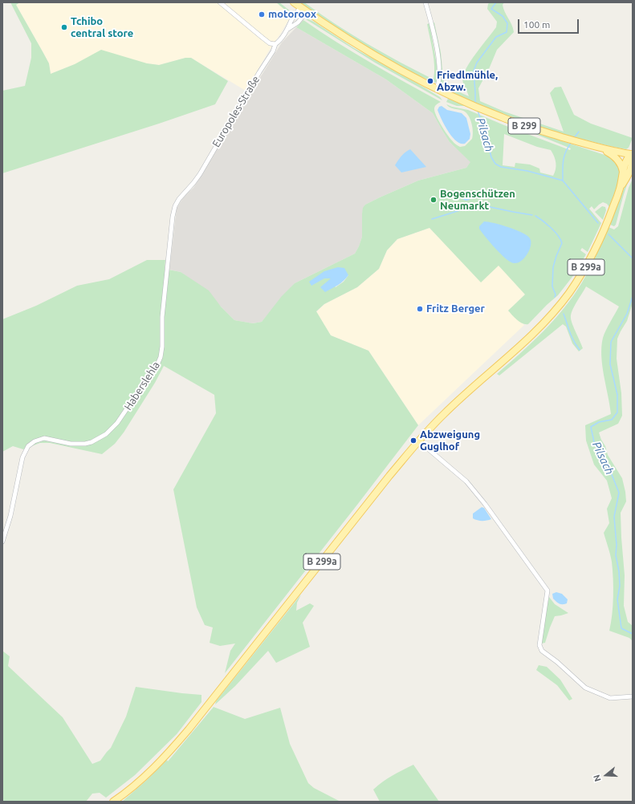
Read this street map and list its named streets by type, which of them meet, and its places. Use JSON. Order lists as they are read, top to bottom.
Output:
{
  "streets": {
    "main road": ["B 299", "B 299a"],
    "street": ["Europoles-Straße", "Haberslehla"]
  },
  "crossings": [
    ["Europoles-Straße", "B 299"],
    ["Europoles-Straße", "Haberslehla"],
    ["B 299", "B 299a"]
  ],
  "water": ["Pilsach"],
  "places": [
    "motoroox",
    "Tchibo central store",
    "Friedlmühle, Abzw.",
    "Bogenschützen Neumarkt",
    "Fritz Berger",
    "Abzweigung Guglhof"
  ],
  "scale_bar": "100 m",
  "north": "left"
}
